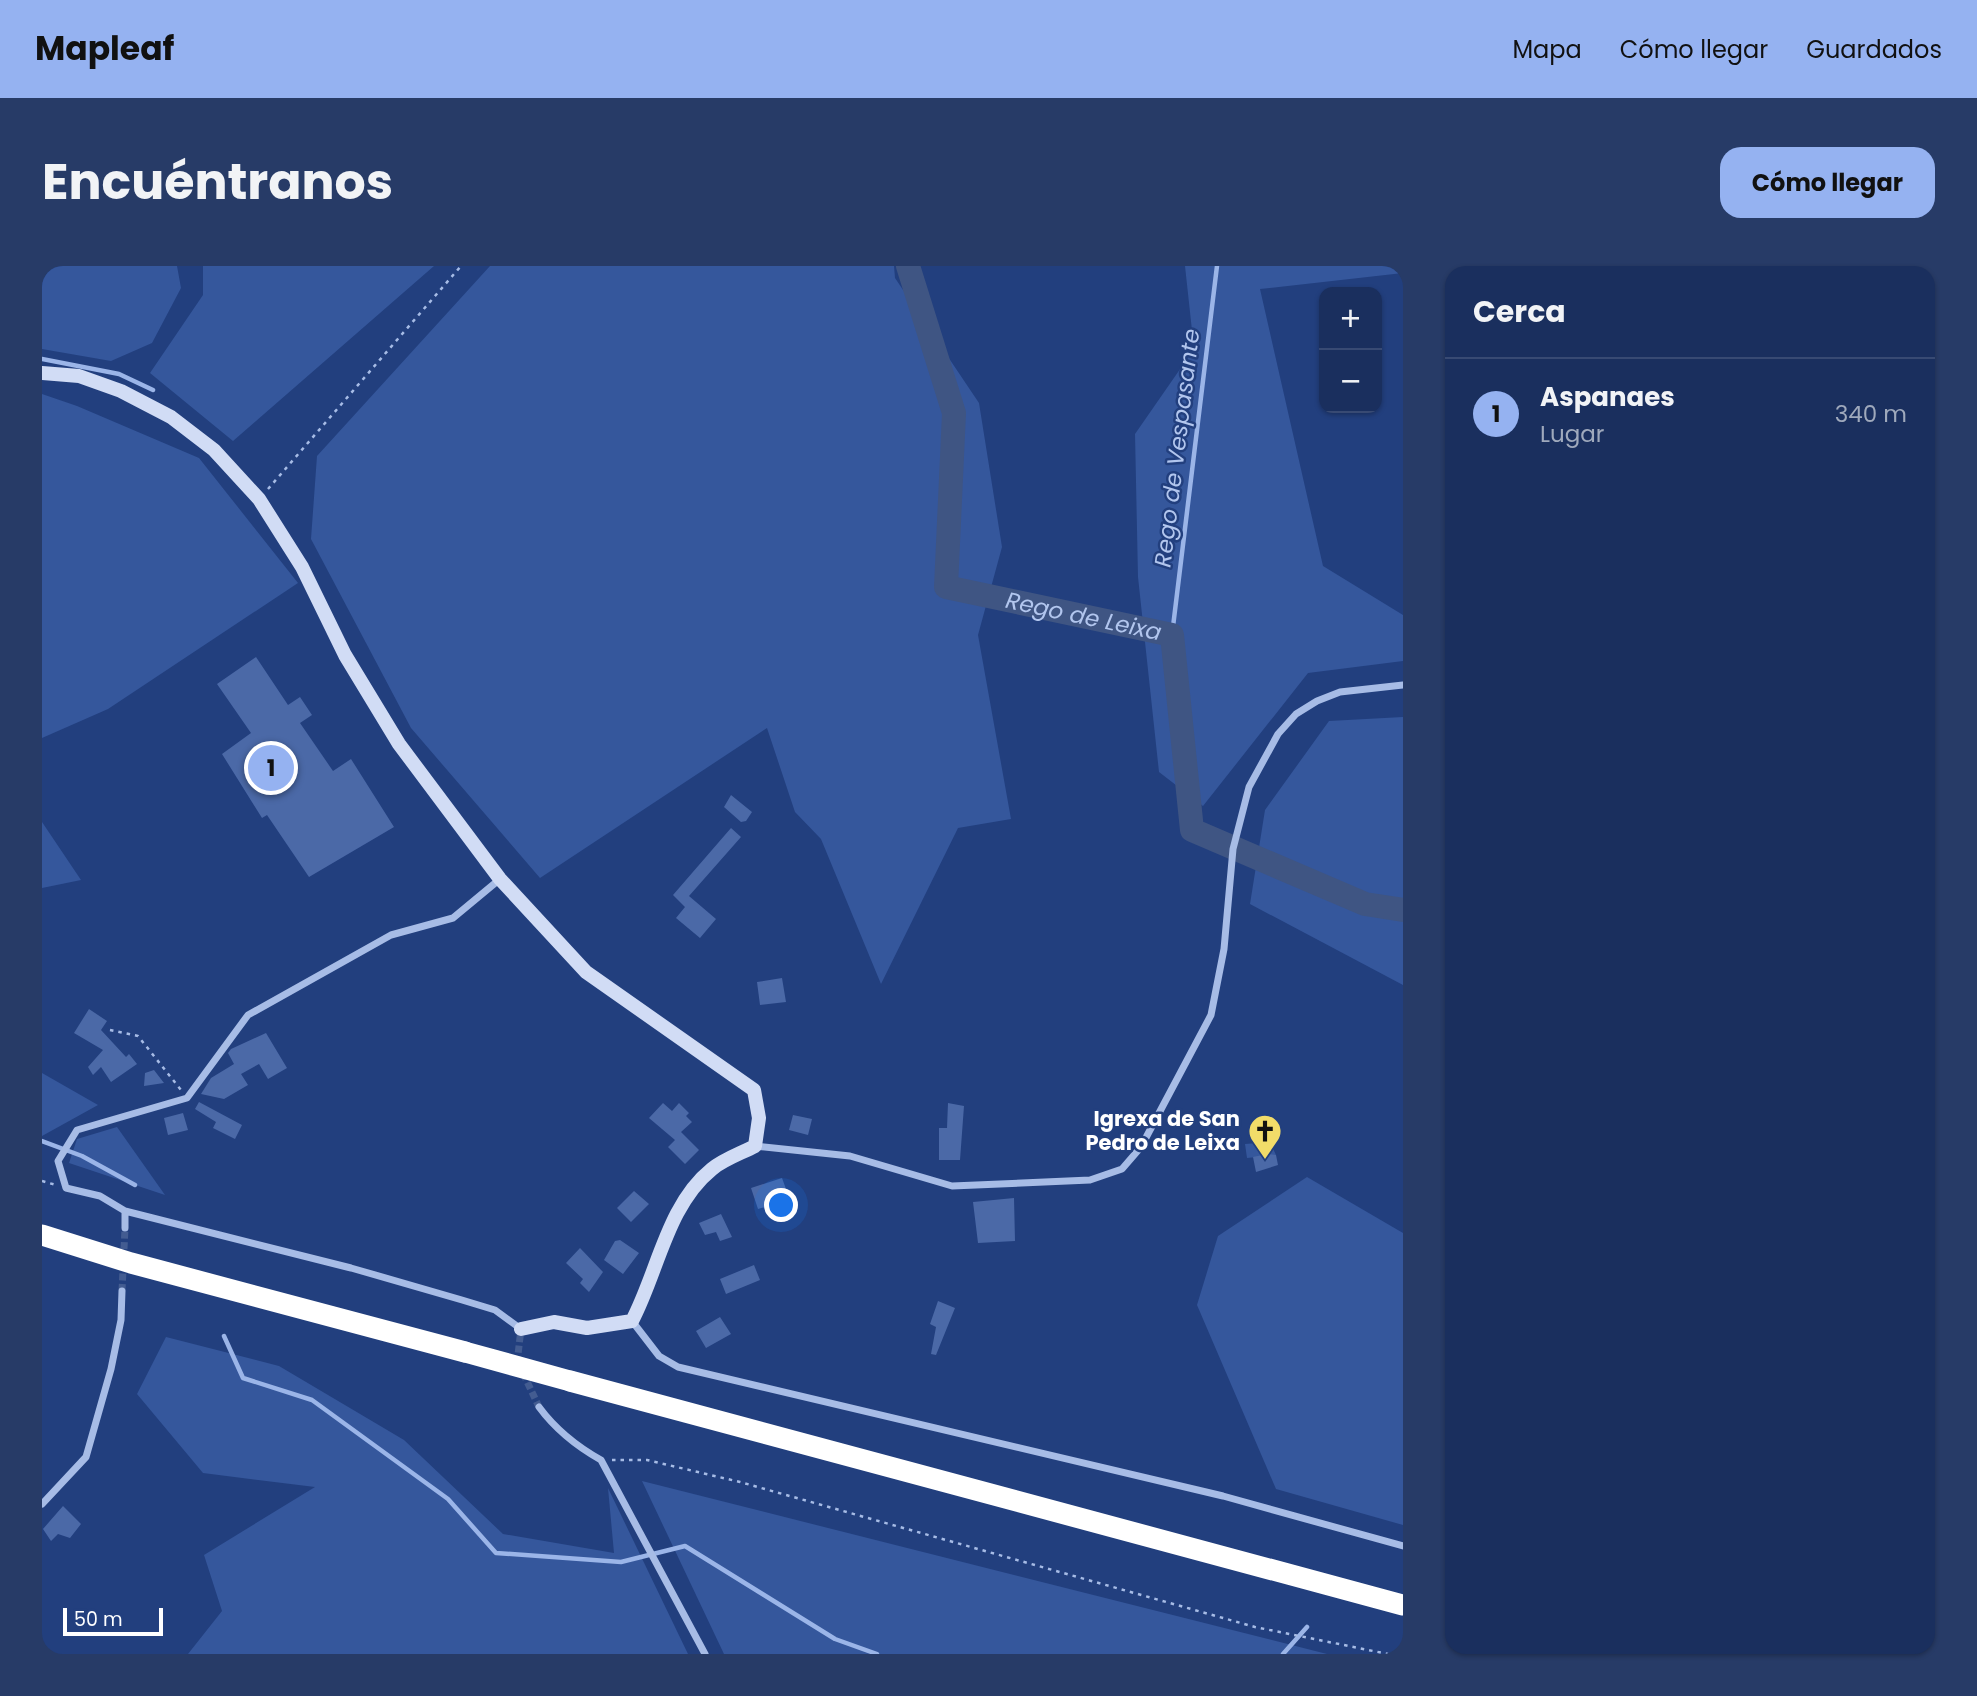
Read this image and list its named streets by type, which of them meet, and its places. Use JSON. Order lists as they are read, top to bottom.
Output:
{
  "water": ["Rego de Vespasante", "Rego de Leixa"],
  "places": {
    "church": ["Igrexa de San Pedro de Leixa"]
  },
  "scale_bar": "50 m",
  "page": {
    "header": "Mapleaf",
    "nav": ["Mapa", "Cómo llegar", "Guardados"],
    "title": "Encuéntranos",
    "buttons": "Cómo llegar",
    "heading": "Cerca",
    "map_buttons": ["+", "−"],
    "list": [
      {
        "mark": "1",
        "name": "Aspanaes",
        "note": "Lugar",
        "value": "340 m"
      }
    ],
    "pins": "1",
    "scale": "50 m"
  }
}
